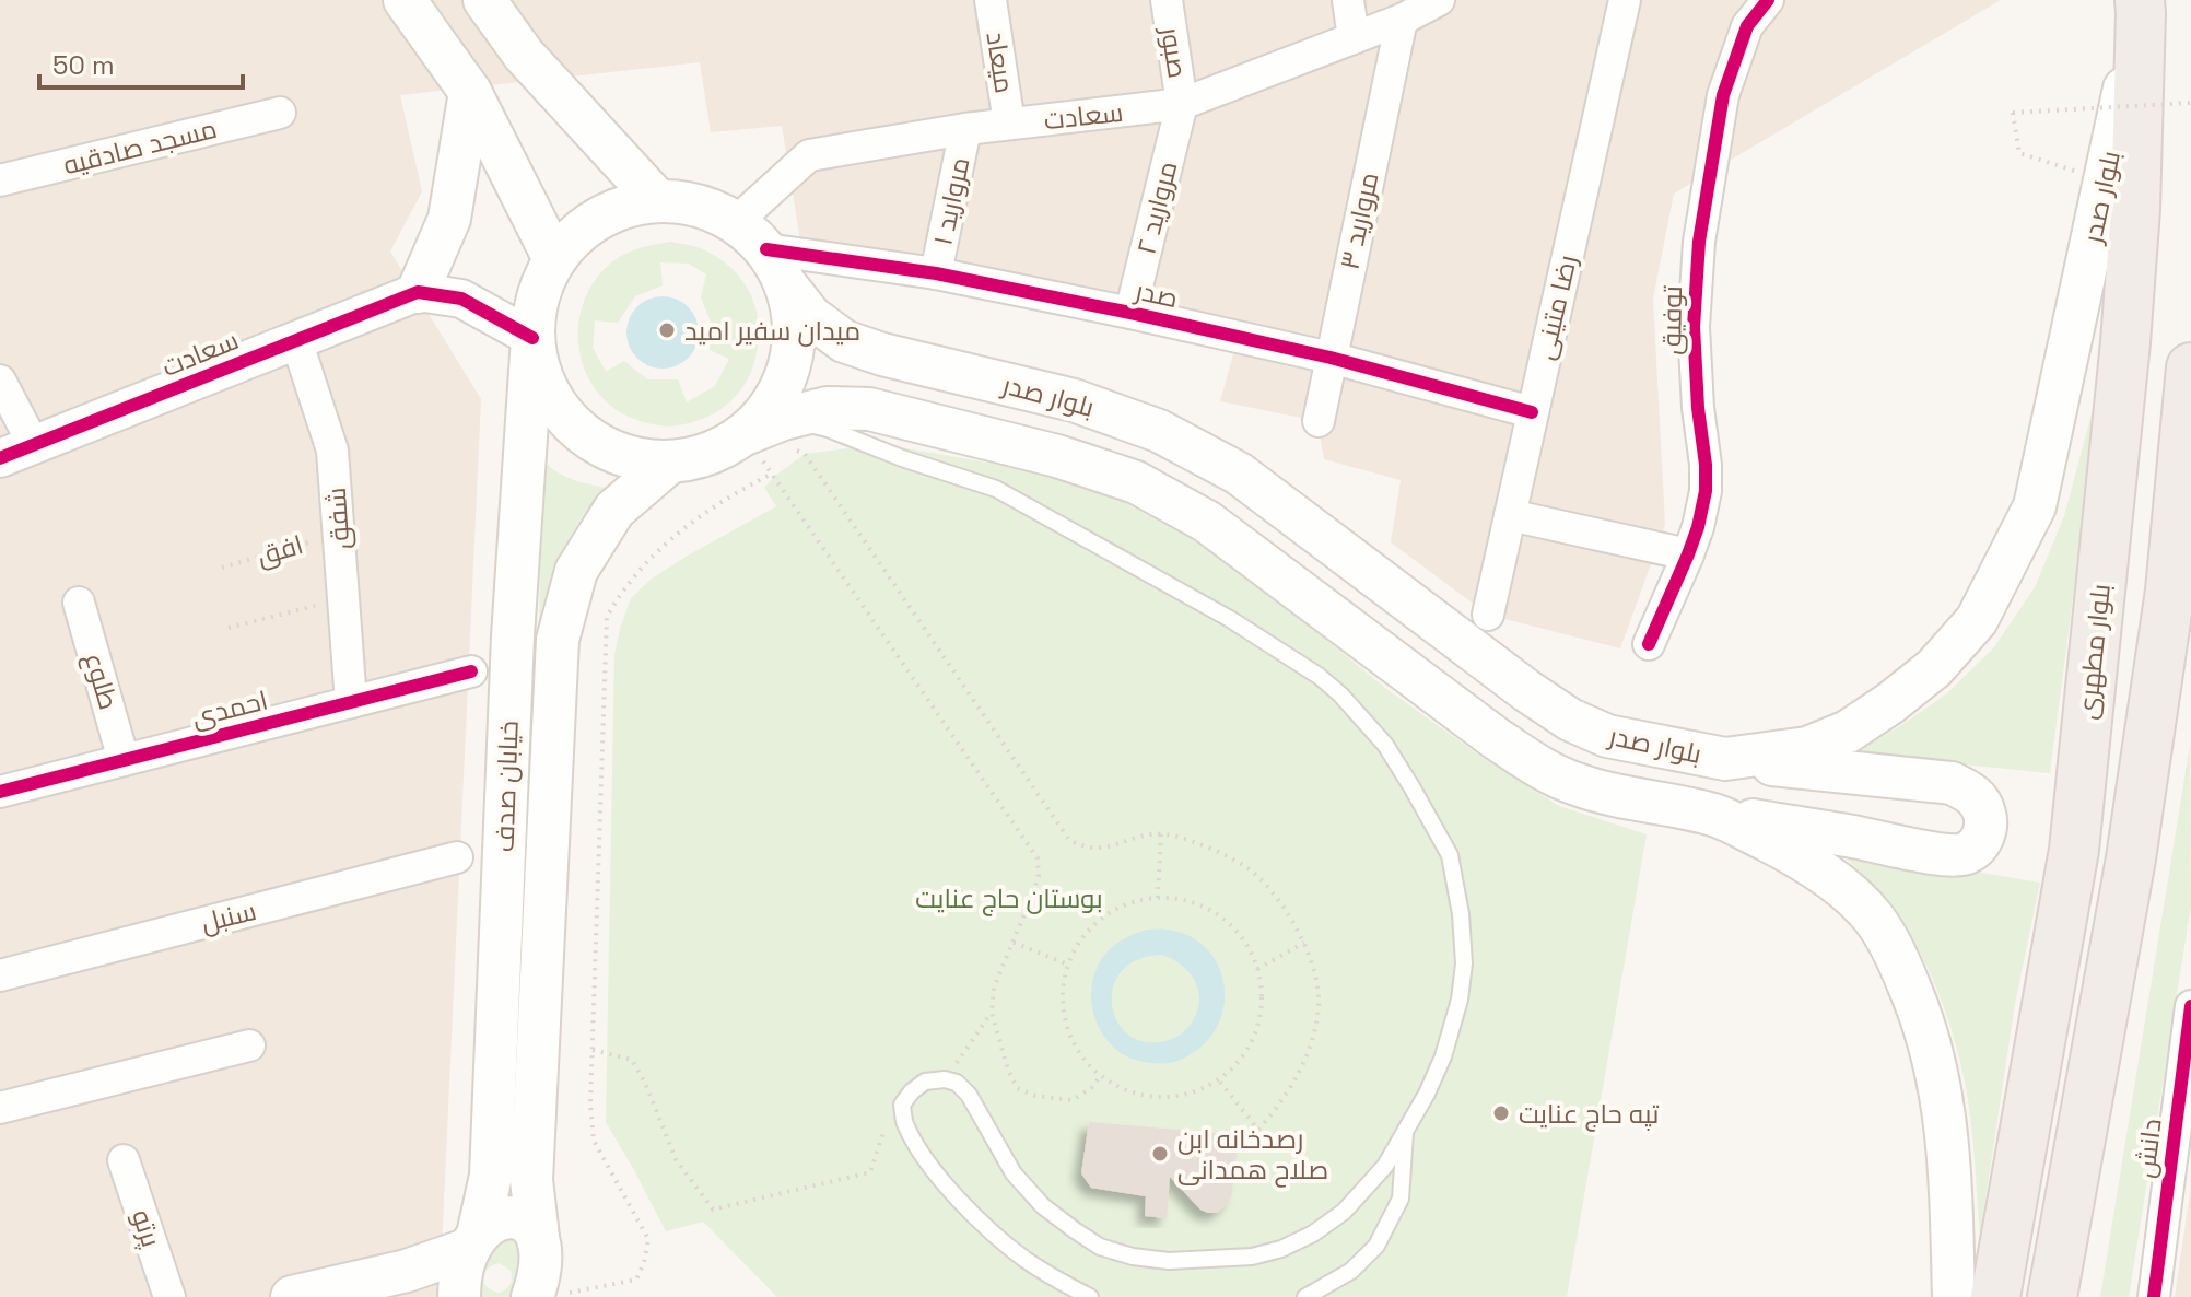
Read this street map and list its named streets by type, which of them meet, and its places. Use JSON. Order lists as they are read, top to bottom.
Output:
{
  "streets": {
    "highway": ["بلوار مطهری"],
    "main road": ["بلوار صدر", "خیابان صدف"],
    "street": [
      "صبور",
      "میعاد",
      "سعادت",
      "مسجد صادقیه",
      "مروارید ۱",
      "مروارید ۲",
      "مروارید ۳",
      "صدر",
      "رضا متینی",
      "توفیق",
      "شفق",
      "طلوع",
      "احمدی",
      "سنبل",
      "دانش",
      "پرتو"
    ],
    "path": ["افق"]
  },
  "crossings": [
    ["صبور", "سعادت"],
    ["صبور", "مروارید ۲"],
    ["میعاد", "سعادت"],
    ["سعادت", "بلوار صدر"],
    ["سعادت", "مروارید ۱"],
    ["سعادت", "مروارید ۲"],
    ["سعادت", "مروارید ۳"],
    ["سعادت", "صدر"],
    ["سعادت", "شفق"],
    ["سعادت", "خیابان صدف"],
    ["بلوار صدر", "صدر"],
    ["بلوار صدر", "بلوار مطهری"],
    ["بلوار صدر", "خیابان صدف"],
    ["مروارید ۱", "صدر"],
    ["مروارید ۲", "صدر"],
    ["مروارید ۳", "صدر"],
    ["صدر", "رضا متینی"],
    ["صدر", "خیابان صدف"],
    ["شفق", "افق"],
    ["شفق", "احمدی"],
    ["طلوع", "احمدی"]
  ],
  "parks": ["بوستان حاج عنایت"],
  "places": ["میدان سفیر امید", "تپه حاج عنایت", "رصدخانه ابن صلاح همدانی"],
  "scale_bar": "50 m"
}
